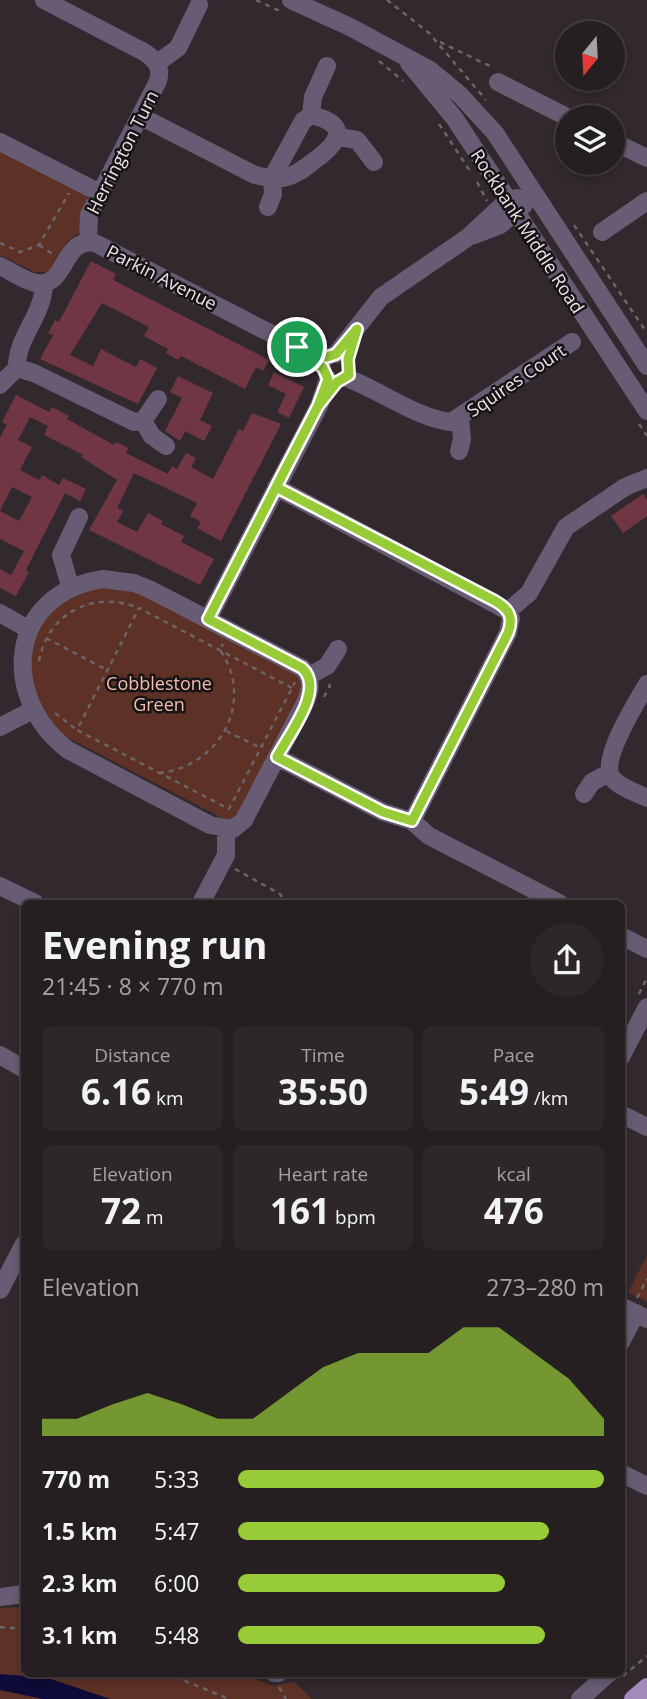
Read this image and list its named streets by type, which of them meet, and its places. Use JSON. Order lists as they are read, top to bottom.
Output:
{
  "streets": {
    "street": [
      "Herrington Turn",
      "Rockbank Middle Road",
      "Parkin Avenue",
      "Squires Court"
    ]
  },
  "crossings": [
    ["Herrington Turn", "Parkin Avenue"],
    ["Parkin Avenue", "Squires Court"]
  ],
  "parks": ["Cobblestone Green"],
  "north": "bottom",
  "page": {
    "heading": ["Evening run", "21:45 · 8 × 770 m"],
    "stats": [
      ["Distance", "6.16 km"],
      ["Time", "35:50"],
      ["Pace", "5:49 /km"],
      ["Elevation", "72 m"],
      ["Heart rate", "161 bpm"],
      ["kcal", "476"]
    ],
    "chart": ["Elevation", "273–280 m"],
    "list": [
      {
        "name": "770 m",
        "note": "5:33"
      },
      {
        "name": "1.5 km",
        "note": "5:47"
      },
      {
        "name": "2.3 km",
        "note": "6:00"
      },
      {
        "name": "3.1 km",
        "note": "5:48"
      }
    ]
  }
}
